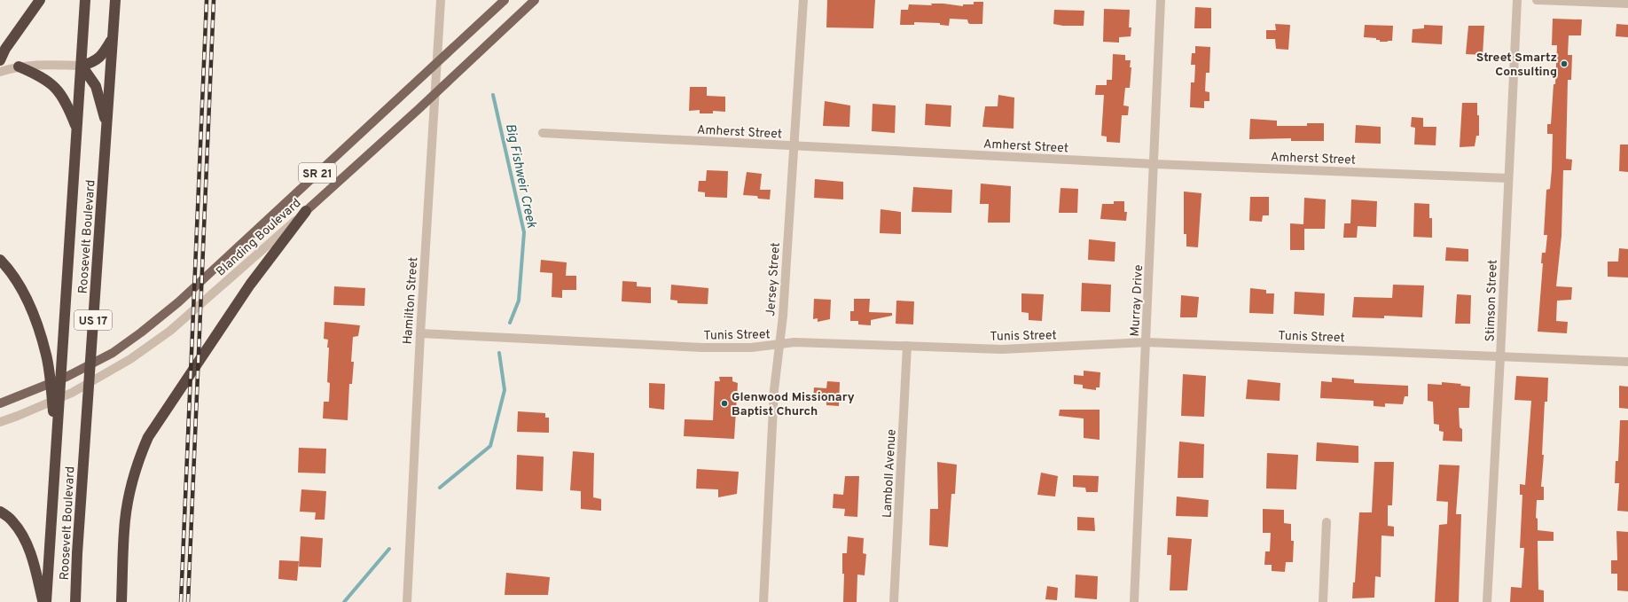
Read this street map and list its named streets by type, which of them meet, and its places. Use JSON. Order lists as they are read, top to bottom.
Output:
{
  "streets": {
    "highway": ["Roosevelt Boulevard", "US 17"],
    "main road": ["SR 21", "Blanding Boulevard"],
    "street": [
      "Amherst Street",
      "Jersey Street",
      "Hamilton Street",
      "Murray Drive",
      "Stimson Street",
      "Tunis Street",
      "Lamboll Avenue"
    ]
  },
  "crossings": [
    ["Amherst Street", "Jersey Street"],
    ["Amherst Street", "Murray Drive"],
    ["Amherst Street", "Stimson Street"],
    ["Jersey Street", "Tunis Street"],
    ["Hamilton Street", "Tunis Street"],
    ["Murray Drive", "Tunis Street"],
    ["Stimson Street", "Tunis Street"],
    ["Tunis Street", "Lamboll Avenue"]
  ],
  "water": ["Big Fishweir Creek"],
  "places": ["Street Smartz Consulting", "Glenwood Missionary Baptist Church"]
}
